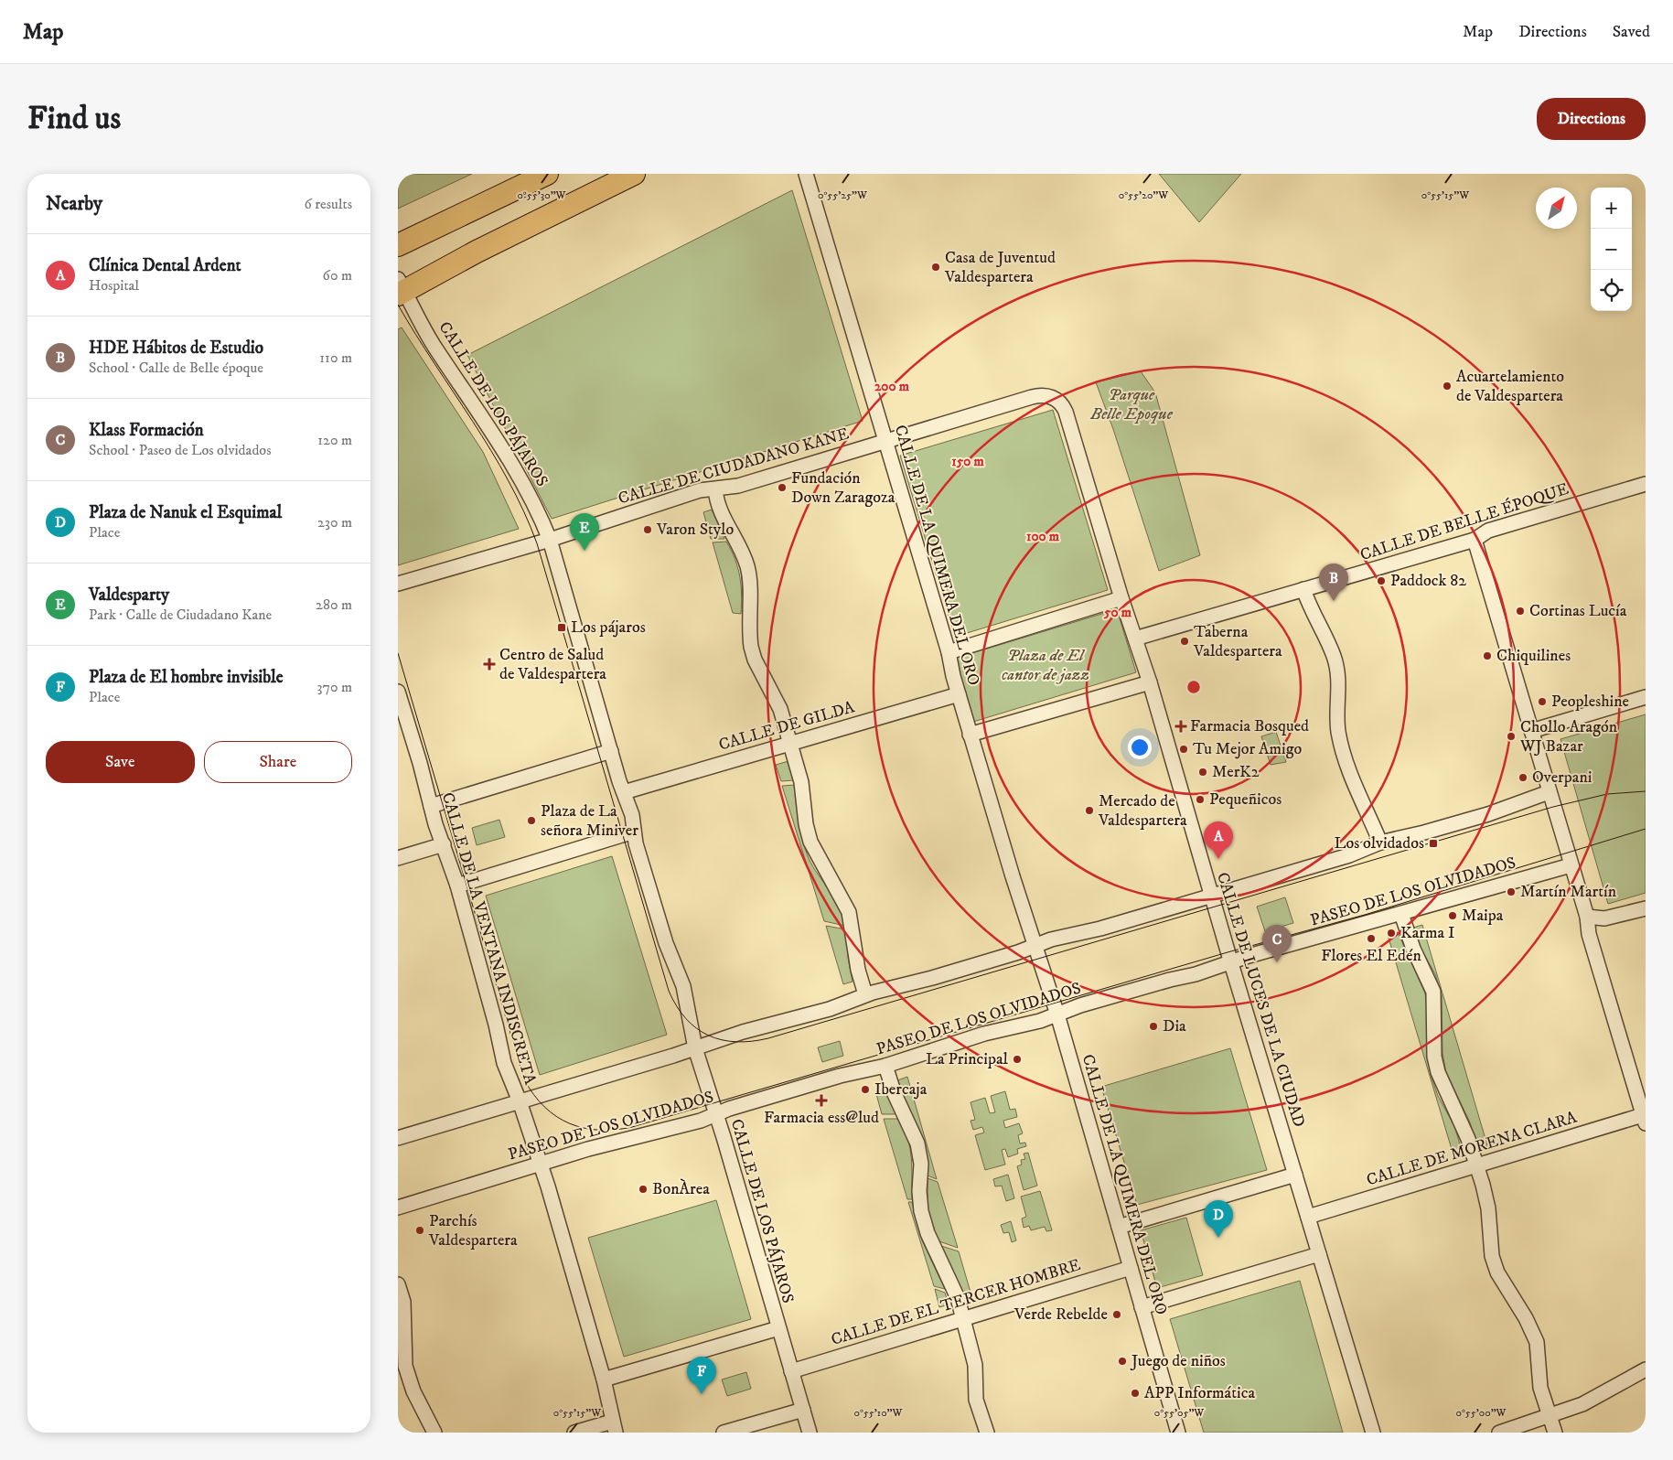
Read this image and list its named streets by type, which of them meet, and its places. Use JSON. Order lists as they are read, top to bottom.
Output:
{
  "streets": {
    "street": [
      "CALLE DE LOS PÁJAROS",
      "CALLE DE CIUDADANO KANE",
      "CALLE DE BELLE ÉPOQUE",
      "CALLE DE LA QUIMERA DEL ORO",
      "CALLE DE GILDA",
      "PASEO DE LOS OLVIDADOS",
      "CALLE DE LA VENTANA INDISCRETA",
      "CALLE DE LUCES DE LA CIUDAD",
      "CALLE DE MORENA CLARA",
      "CALLE DE EL TERCER HOMBRE"
    ]
  },
  "crossings": [
    ["CALLE DE LOS PÁJAROS", "CALLE DE CIUDADANO KANE"],
    ["CALLE DE LOS PÁJAROS", "CALLE DE GILDA"],
    ["CALLE DE LOS PÁJAROS", "PASEO DE LOS OLVIDADOS"],
    ["CALLE DE LOS PÁJAROS", "CALLE DE EL TERCER HOMBRE"],
    ["CALLE DE CIUDADANO KANE", "CALLE DE LA QUIMERA DEL ORO"],
    ["CALLE DE CIUDADANO KANE", "CALLE DE LUCES DE LA CIUDAD"],
    ["CALLE DE BELLE ÉPOQUE", "CALLE DE LUCES DE LA CIUDAD"],
    ["CALLE DE LA QUIMERA DEL ORO", "CALLE DE GILDA"],
    ["CALLE DE LA QUIMERA DEL ORO", "PASEO DE LOS OLVIDADOS"],
    ["CALLE DE LA QUIMERA DEL ORO", "CALLE DE EL TERCER HOMBRE"],
    ["PASEO DE LOS OLVIDADOS", "CALLE DE LA VENTANA INDISCRETA"],
    ["PASEO DE LOS OLVIDADOS", "CALLE DE LUCES DE LA CIUDAD"],
    ["CALLE DE LUCES DE LA CIUDAD", "CALLE DE MORENA CLARA"]
  ],
  "parks": ["Parque Belle Epoque", "Plaza de El cantor de jazz"],
  "places": {
    "other": [
      "Casa de Juventud Valdespartera",
      "Acuartelamiento de Valdespartera",
      "Fundación Down Zaragoza",
      "Varon Stylo",
      "Paddock 82",
      "Cortinas Lucía",
      "Taberna Valdespartera",
      "Chiquilines",
      "Peopleshine",
      "Chollo Aragón WJ Bazar",
      "Tu Mejor Amigo",
      "MerK2",
      "Overpani",
      "Pequeñicos",
      "Mercado de Valdespartera",
      "Plaza de La señora Miniver",
      "Martín Martín",
      "Maipa",
      "Karma I",
      "Flores El Edén",
      "Dia",
      "La Principal",
      "Ibercaja",
      "BonÀrea",
      "Parchís Valdespartera",
      "Verde Rebelde",
      "Juego de niños",
      "APP Informática"
    ],
    "transit": ["Los pájaros", "Los olvidados"],
    "health": ["Centro de Salud de Valdespartera", "Farmacia Bosqued", "Farmacia ess@lud"]
  },
  "north": "top right",
  "page": {
    "header": "Map",
    "nav": ["Map", "Directions", "Saved"],
    "buttons": [
      "Directions",
      ["Save", "Share"]
    ],
    "title": "Find us",
    "heading": ["Nearby", "6 results"],
    "map_buttons": ["+", "−"],
    "list": [
      {
        "mark": "A",
        "name": "Clínica Dental Ardent",
        "note": "Hospital",
        "value": "60 m"
      },
      {
        "mark": "B",
        "name": "HDE Hábitos de Estudio",
        "note": "School · Calle de Belle époque",
        "value": "110 m"
      },
      {
        "mark": "C",
        "name": "Klass Formación",
        "note": "School · Paseo de Los olvidados",
        "value": "120 m"
      },
      {
        "mark": "D",
        "name": "Plaza de Nanuk el Esquimal",
        "note": "Place",
        "value": "230 m"
      },
      {
        "mark": "E",
        "name": "Valdesparty",
        "note": "Park · Calle de Ciudadano Kane",
        "value": "280 m"
      },
      {
        "mark": "F",
        "name": "Plaza de El hombre invisible",
        "note": "Place",
        "value": "370 m"
      }
    ],
    "pins": [
      "E",
      "B",
      "A",
      "C",
      "D",
      "F"
    ]
  },
  "coordinates": [
    "0°55'30\"W",
    "0°55'25\"W",
    "0°55'20\"W",
    "0°55'15\"W",
    "0°55'10\"W",
    "0°55'05\"W",
    "0°55'00\"W"
  ],
  "rings": [
    "200 m",
    "150 m",
    "100 m",
    "50 m"
  ]
}
